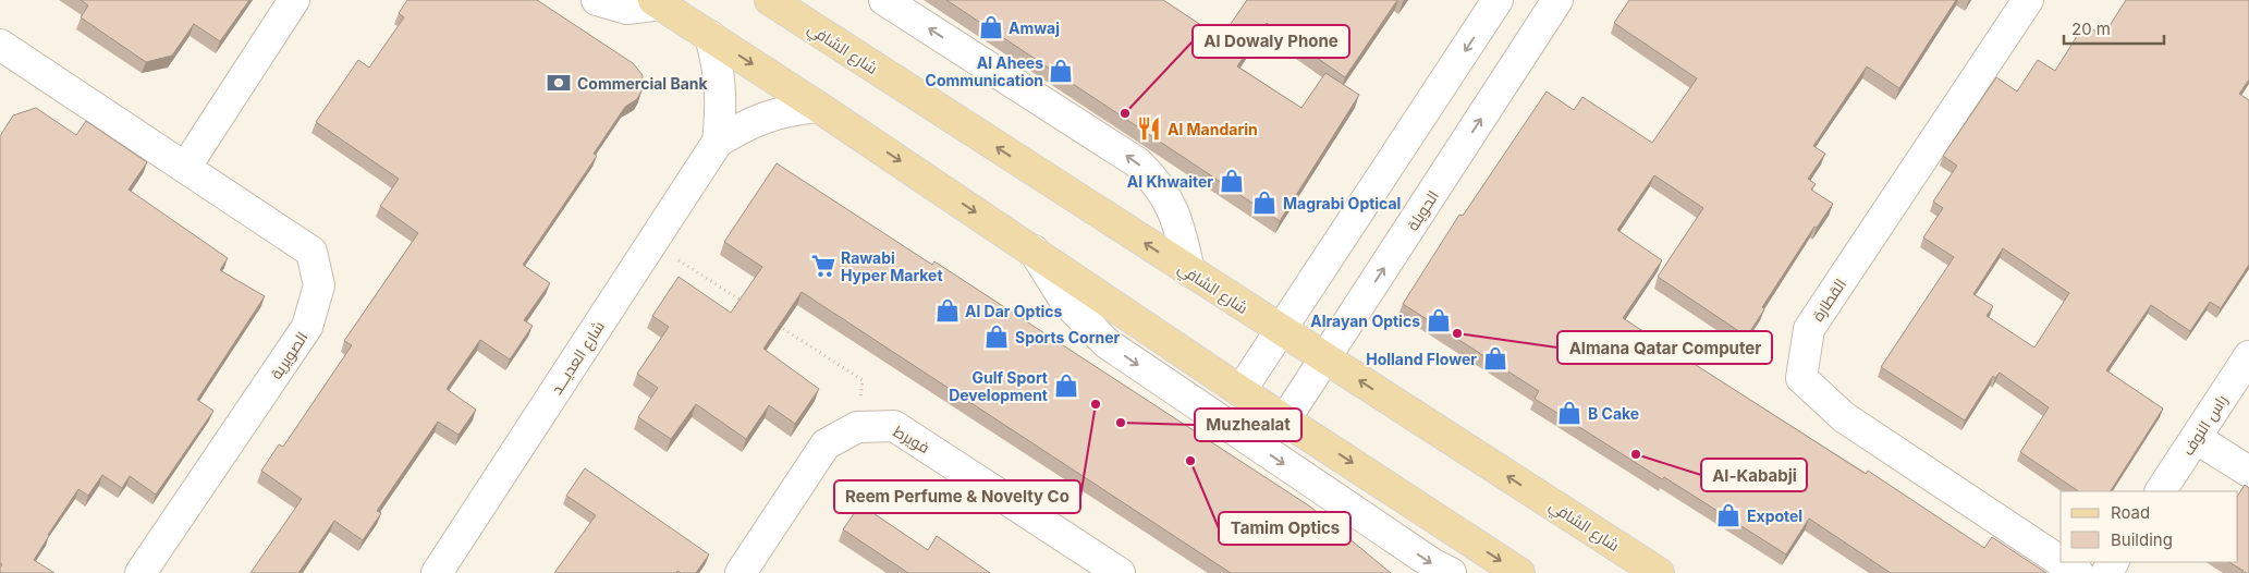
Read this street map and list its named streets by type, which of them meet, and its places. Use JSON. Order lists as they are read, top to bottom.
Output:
{
  "streets": {
    "main road": ["شارع الشافي"],
    "street": [
      "الحويلة",
      "القطارة",
      "الصويرية",
      "شارع العديـــد",
      "راس النوف",
      "فويرط"
    ]
  },
  "crossings": [
    ["شارع الشافي", "الحويلة"]
  ],
  "places": {
    "shop": [
      "Amwaj",
      "Al Ahees Communication",
      "Al Khwaiter",
      "Magrabi Optical",
      "Al Dar Optics",
      "Alrayan Optics",
      "Sports Corner",
      "Holland Flower",
      "Gulf Sport Development",
      "B Cake",
      "Expotel"
    ],
    "bank": ["Commercial Bank"],
    "other": [
      "Al Dowaly Phone",
      "Almana Qatar Computer",
      "Reem Perfume & Novelty Co",
      "Muzhealat",
      "Al-Kababji",
      "Tamim Optics"
    ],
    "restaurant": ["Al Mandarin"],
    "supermarket": ["Rawabi Hyper Market"]
  },
  "legend": ["Road", "Building"],
  "scale_bar": "20 m"
}
